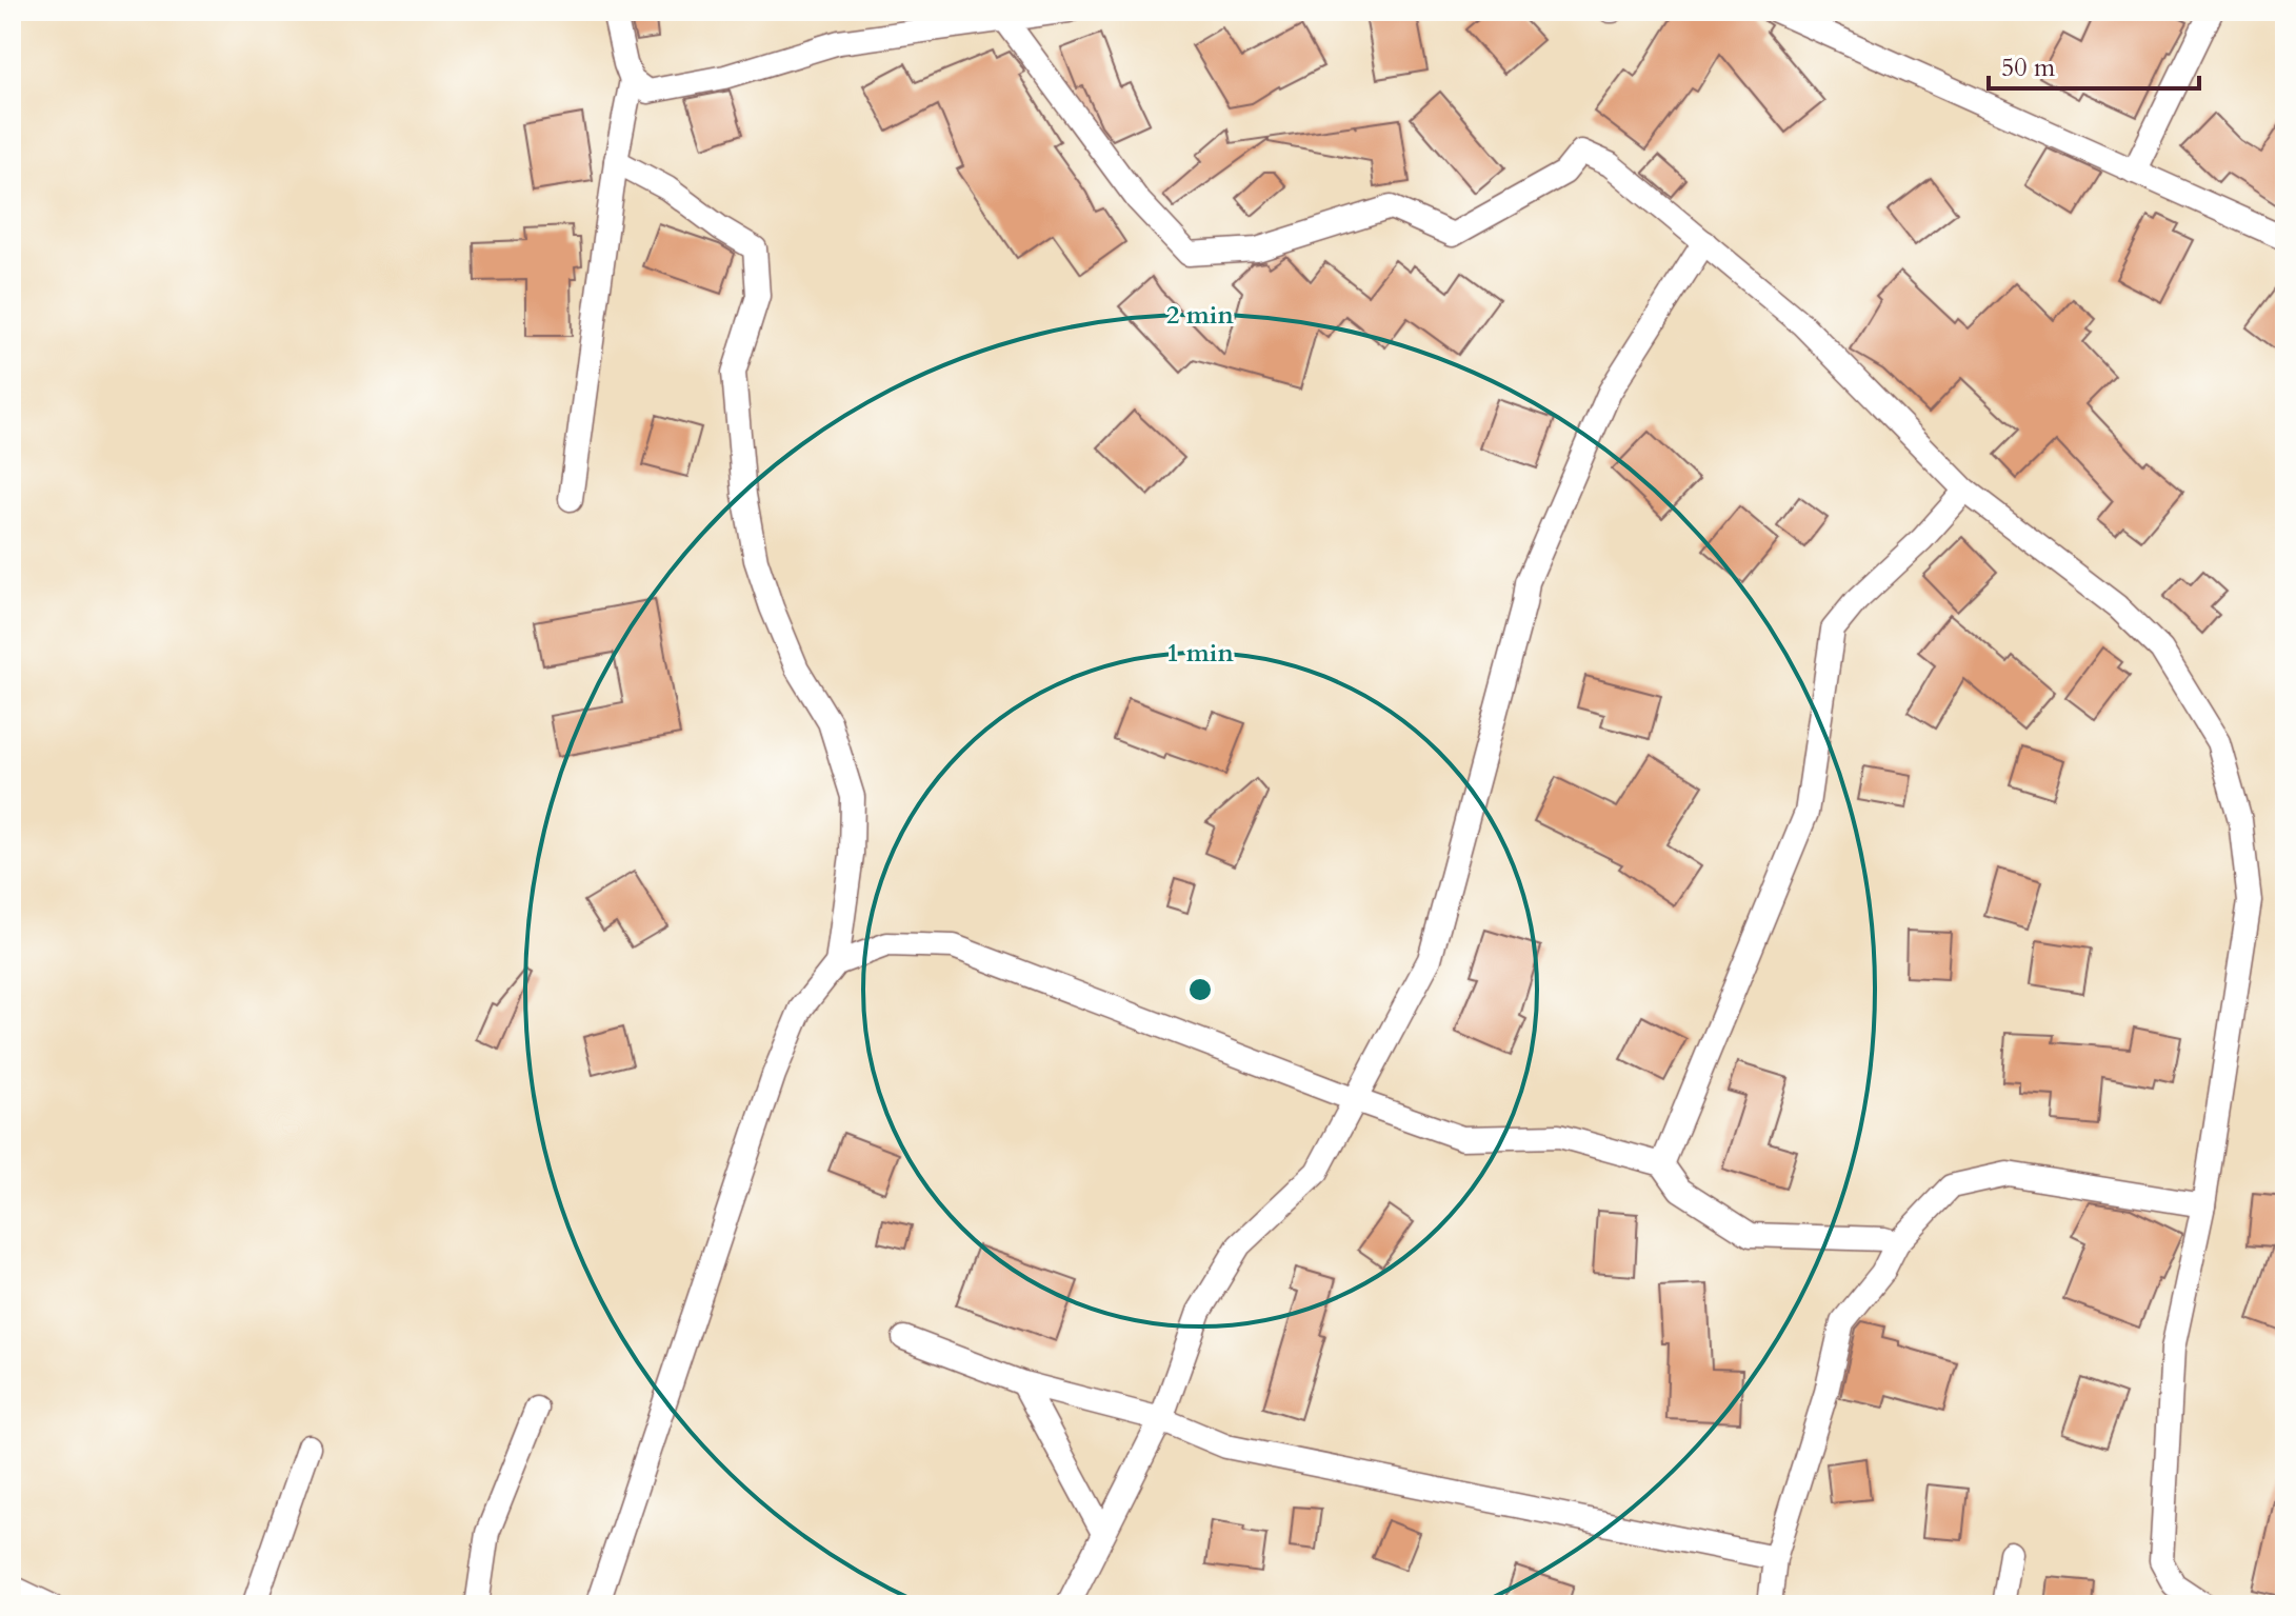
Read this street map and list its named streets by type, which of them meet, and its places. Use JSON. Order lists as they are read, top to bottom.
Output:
{
  "scale_bar": "50 m",
  "rings": ["2 min", "1 min"]
}
